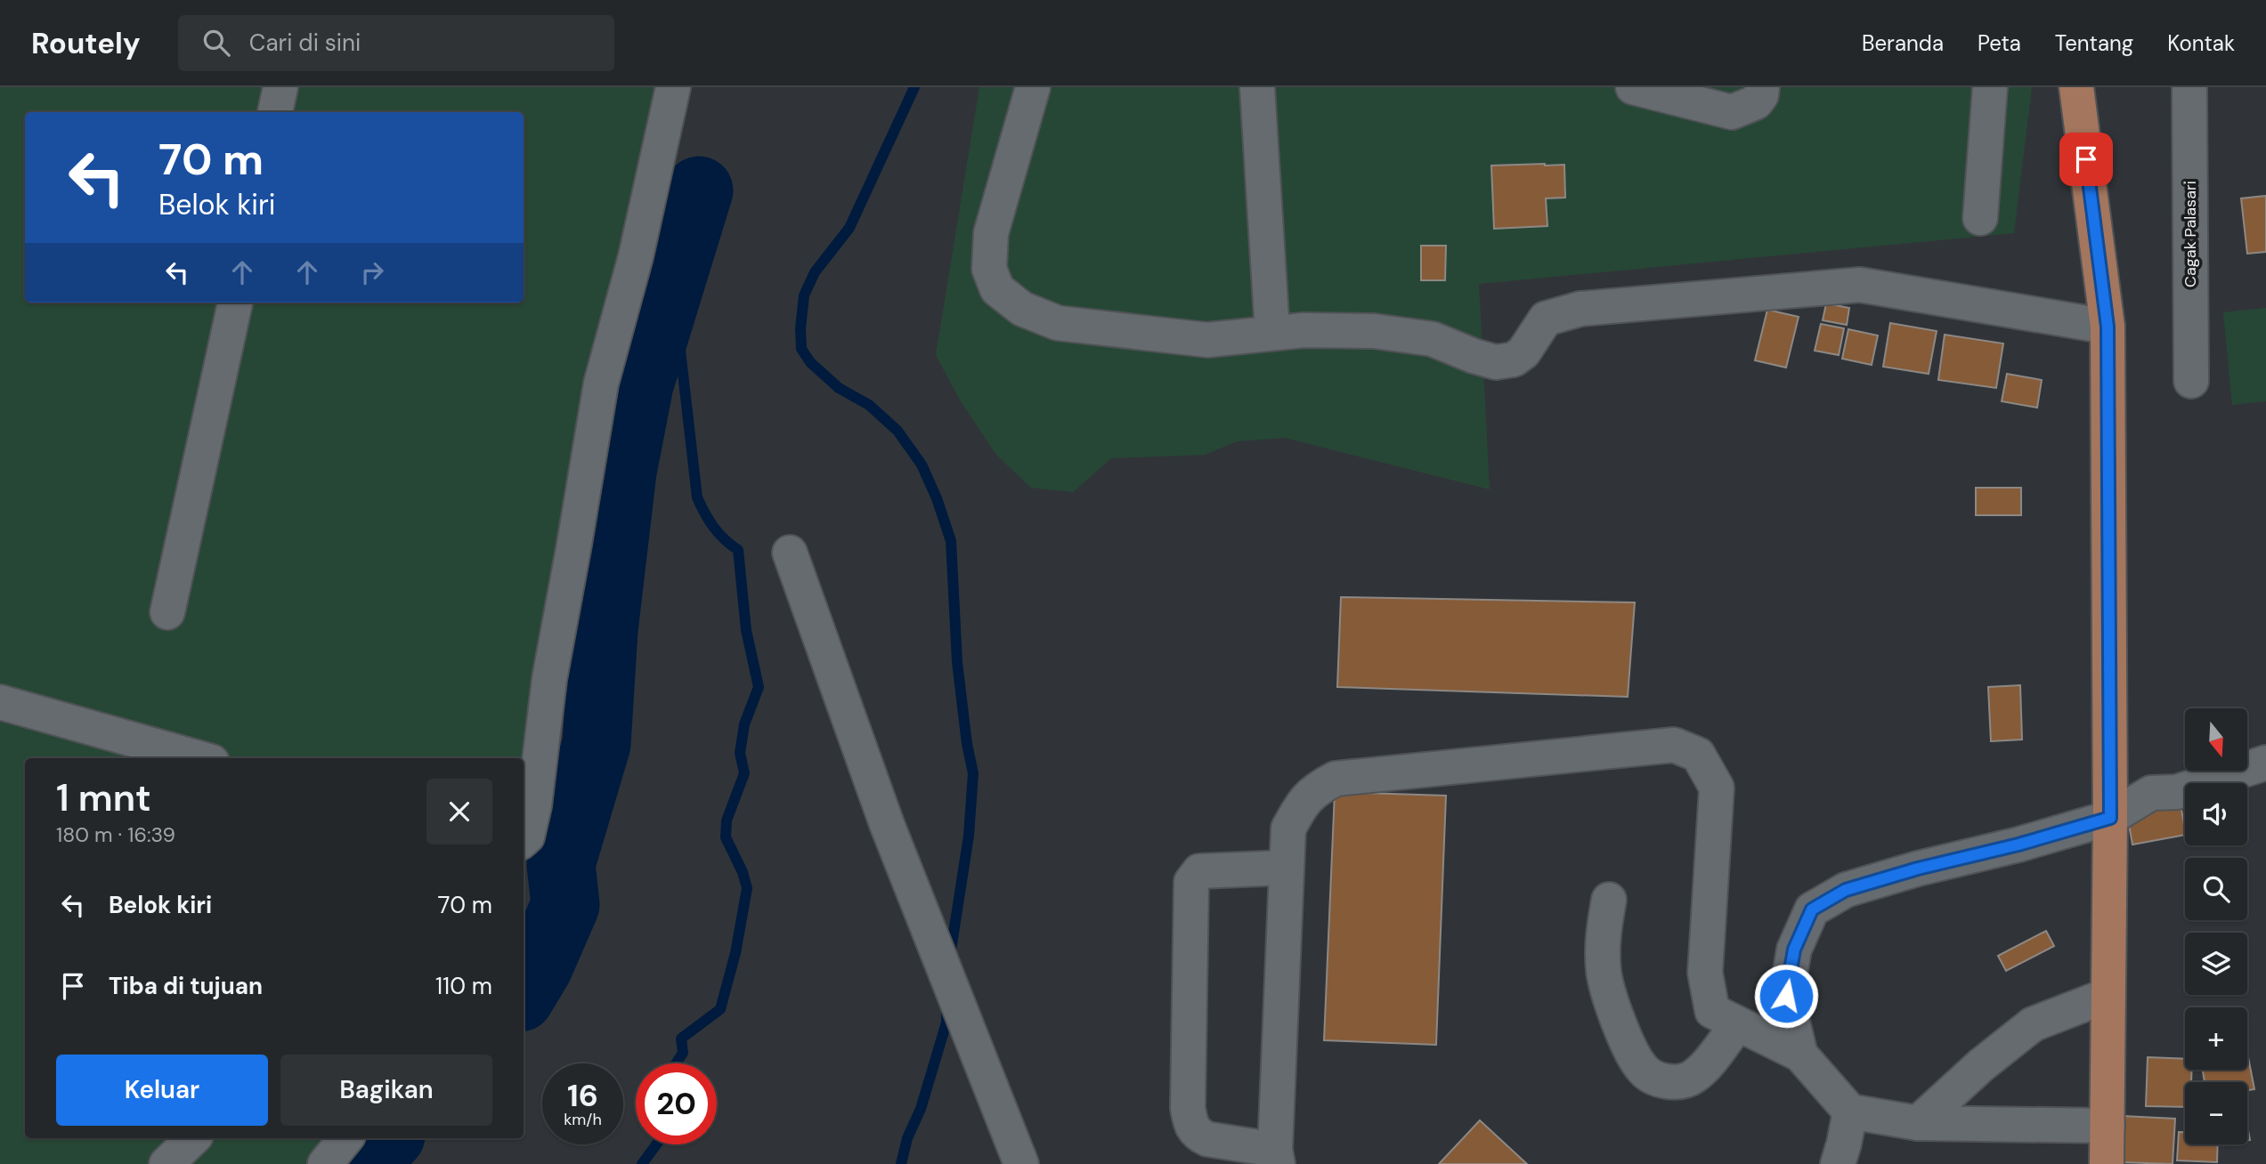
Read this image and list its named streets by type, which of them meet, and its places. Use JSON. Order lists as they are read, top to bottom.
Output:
{
  "streets": {
    "street": ["Cagak Palasari"]
  },
  "north": "bottom",
  "page": {
    "header": "Routely",
    "search": "Cari di sini",
    "nav": [
      "Beranda",
      "Peta",
      "Tentang",
      "Kontak"
    ],
    "turn": ["70 m", "Belok kiri"],
    "map_buttons": ["+", "−"],
    "heading": ["1 mnt", "180 m · 16:39"],
    "list": [
      {
        "name": "Belok kiri",
        "value": "70 m"
      },
      {
        "name": "Tiba di tujuan",
        "value": "110 m"
      }
    ],
    "buttons": ["Keluar", "Bagikan"],
    "speed": "16 km/h",
    "limit": "20"
  }
}
